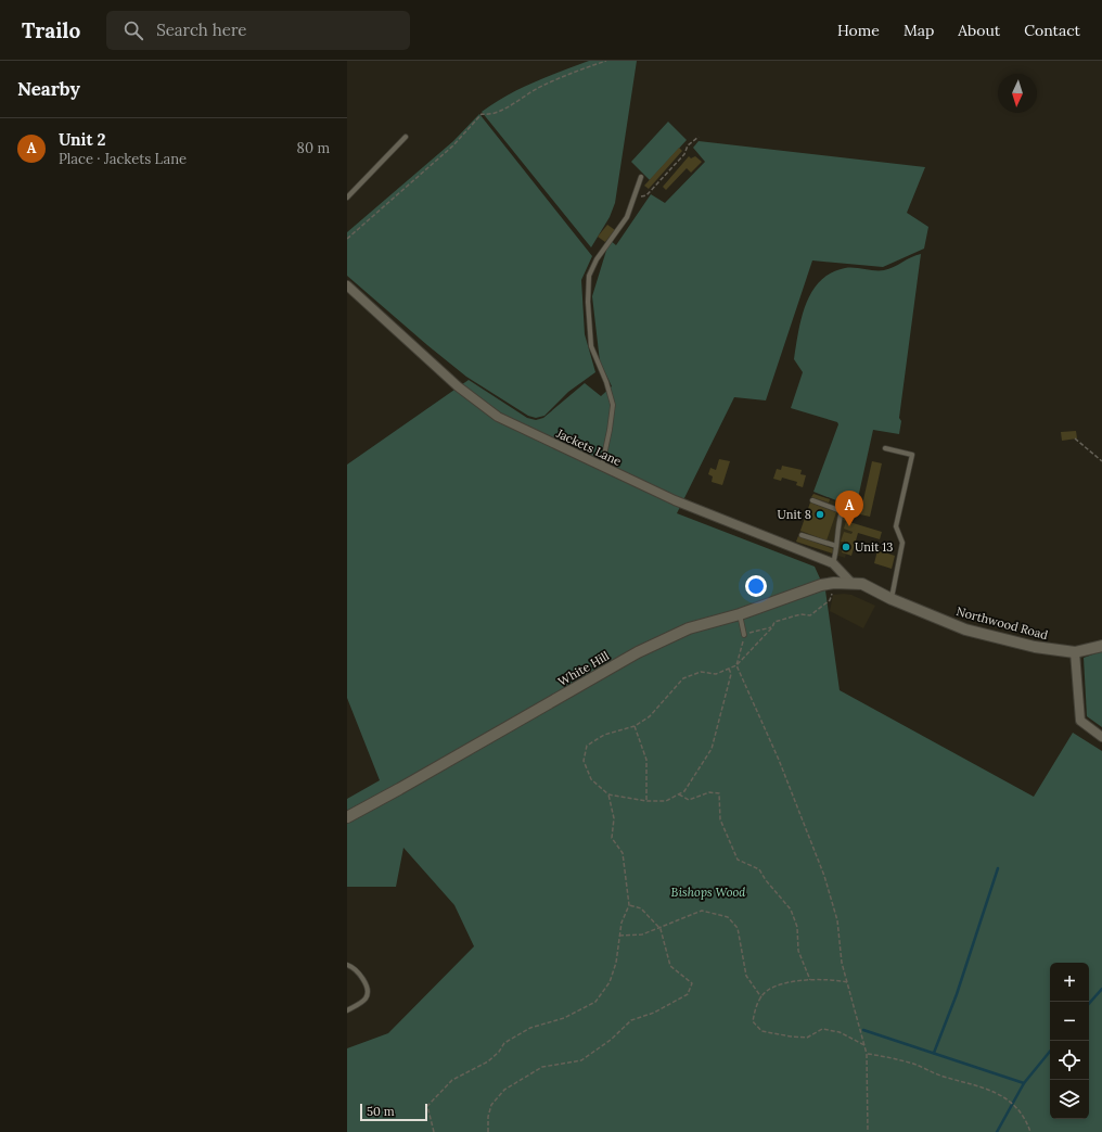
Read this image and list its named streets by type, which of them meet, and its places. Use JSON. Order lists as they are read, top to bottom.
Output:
{
  "streets": {
    "street": ["Jackets Lane", "Northwood Road", "White Hill"]
  },
  "crossings": [
    ["Jackets Lane", "Northwood Road"],
    ["Jackets Lane", "White Hill"],
    ["Northwood Road", "White Hill"]
  ],
  "parks": ["Bishops Wood"],
  "places": ["Unit 8", "Unit 13"],
  "scale_bar": "50 m",
  "north": "bottom",
  "page": {
    "header": "Trailo",
    "search": "Search here",
    "nav": [
      "Home",
      "Map",
      "About",
      "Contact"
    ],
    "heading": "Nearby",
    "list": [
      {
        "mark": "A",
        "name": "Unit 2",
        "note": "Place · Jackets Lane",
        "value": "80 m"
      }
    ],
    "pins": "A",
    "map_buttons": ["+", "−"],
    "scale": "50 m"
  }
}
